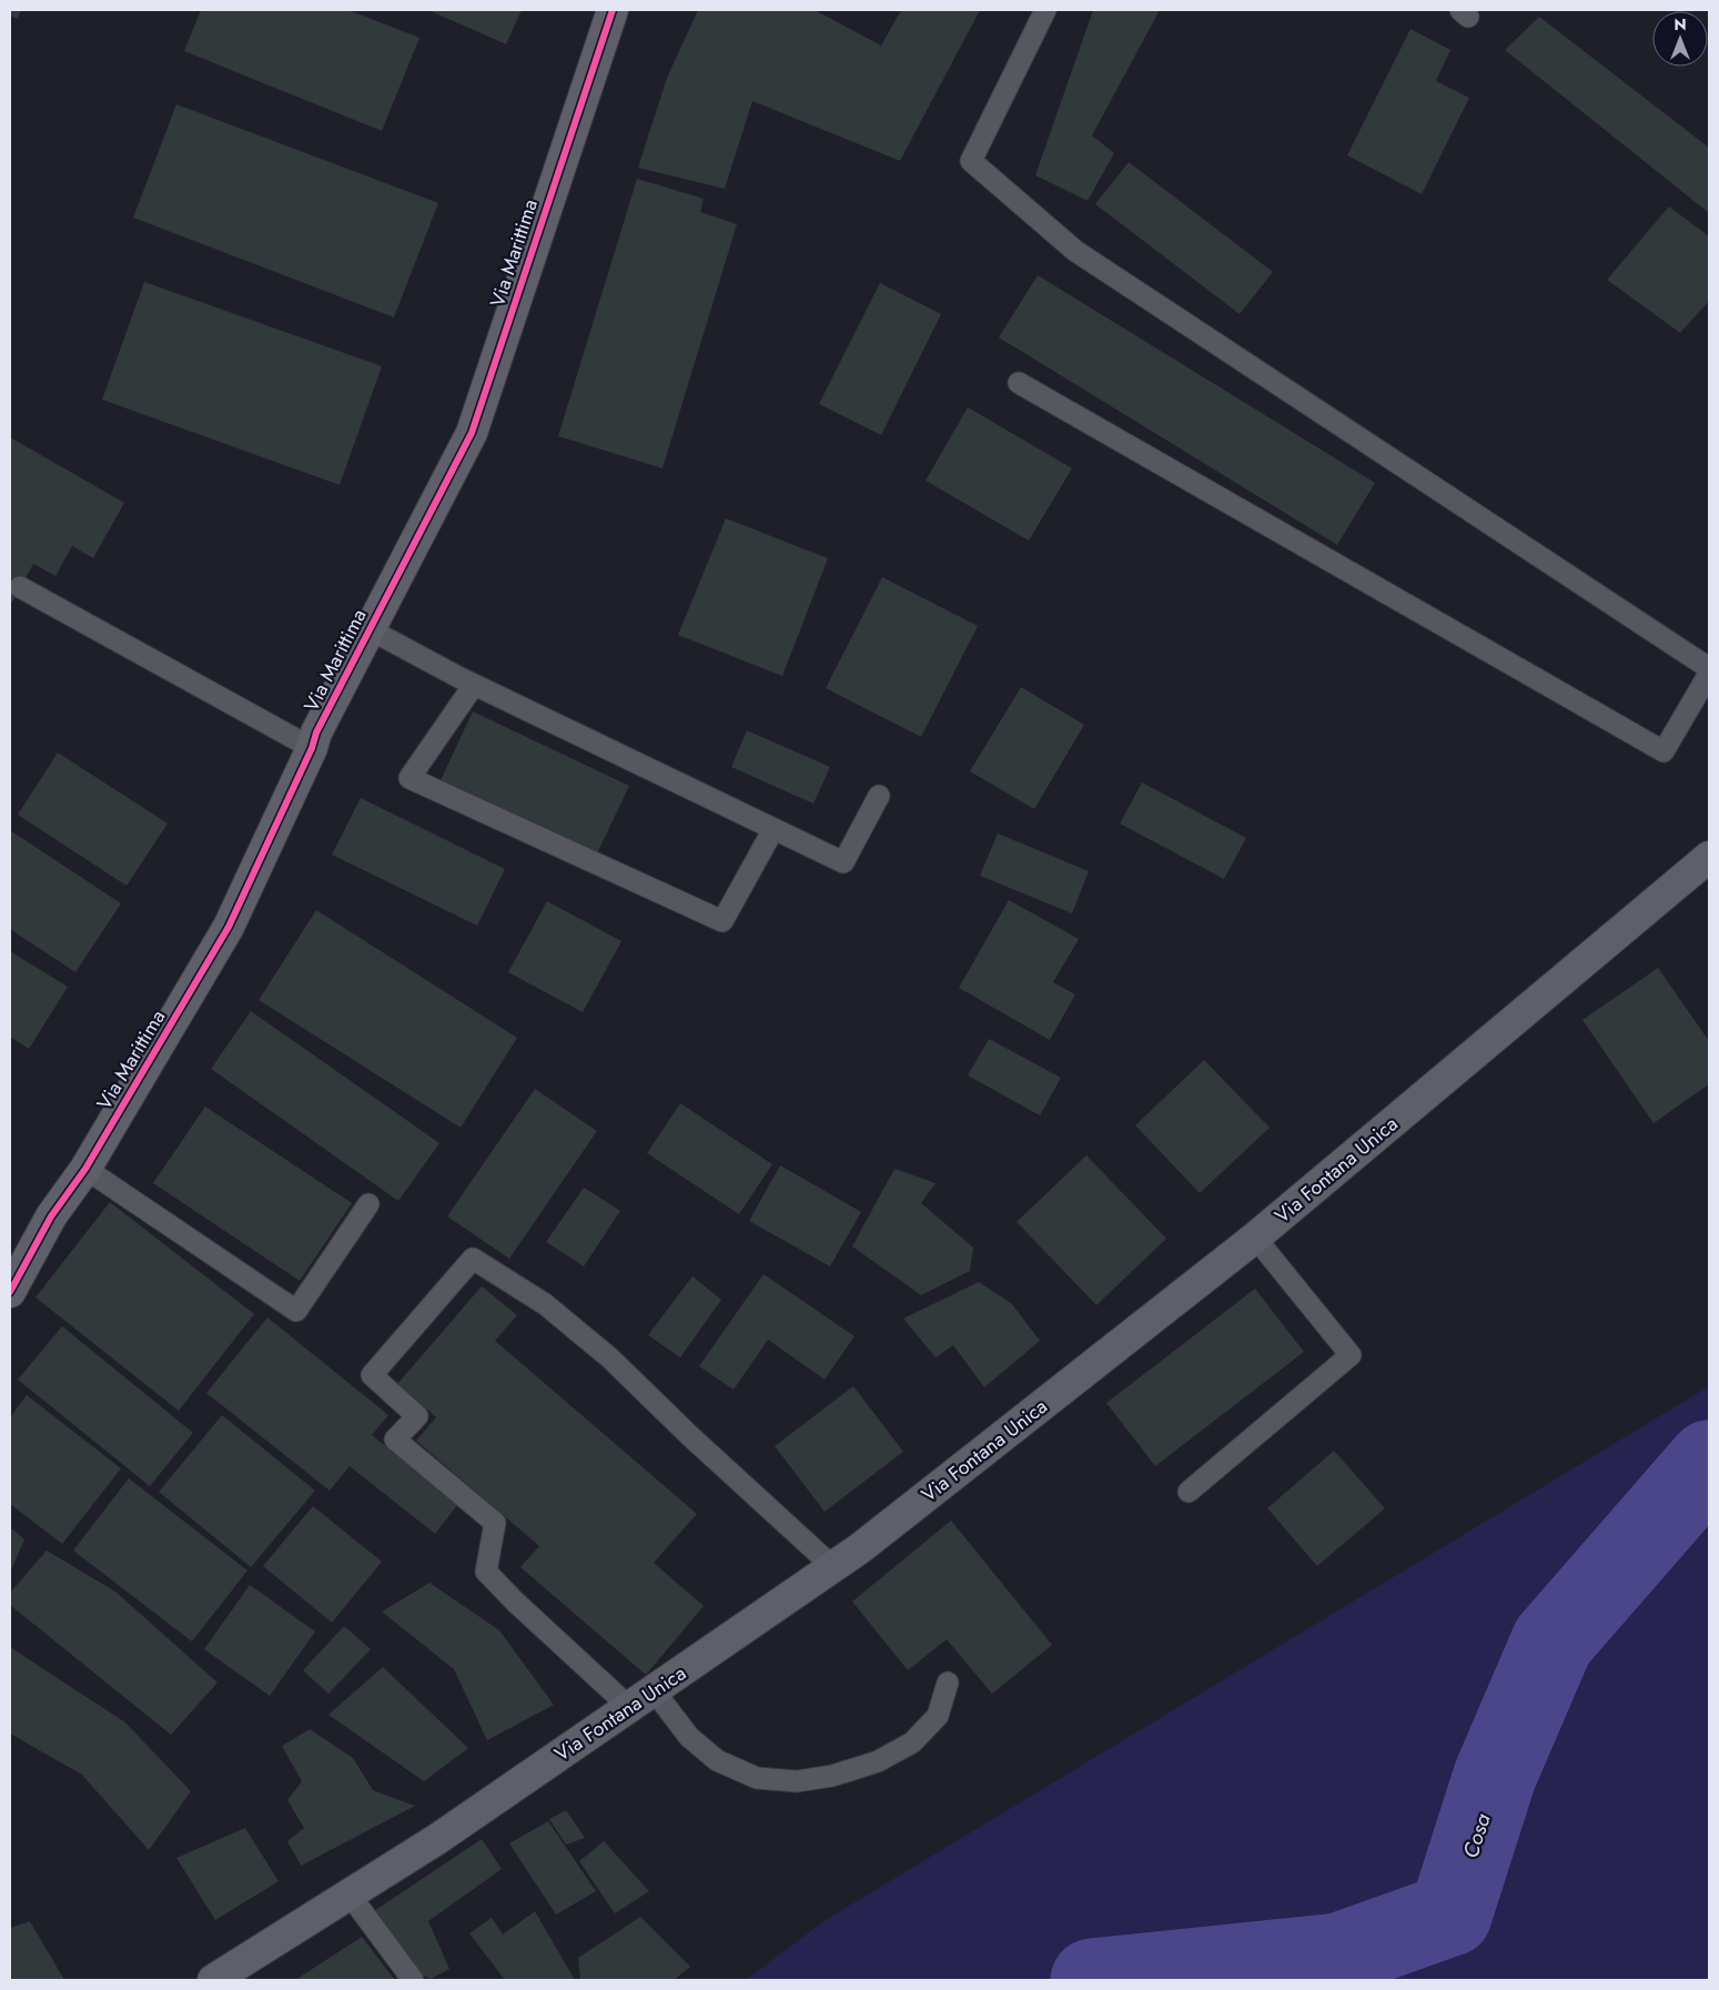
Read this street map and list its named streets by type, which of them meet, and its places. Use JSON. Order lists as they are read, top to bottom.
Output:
{
  "streets": {
    "main road": ["Via Marittima", "Via Fontana Unica"]
  },
  "water": ["Cosa"],
  "north": "top"
}
